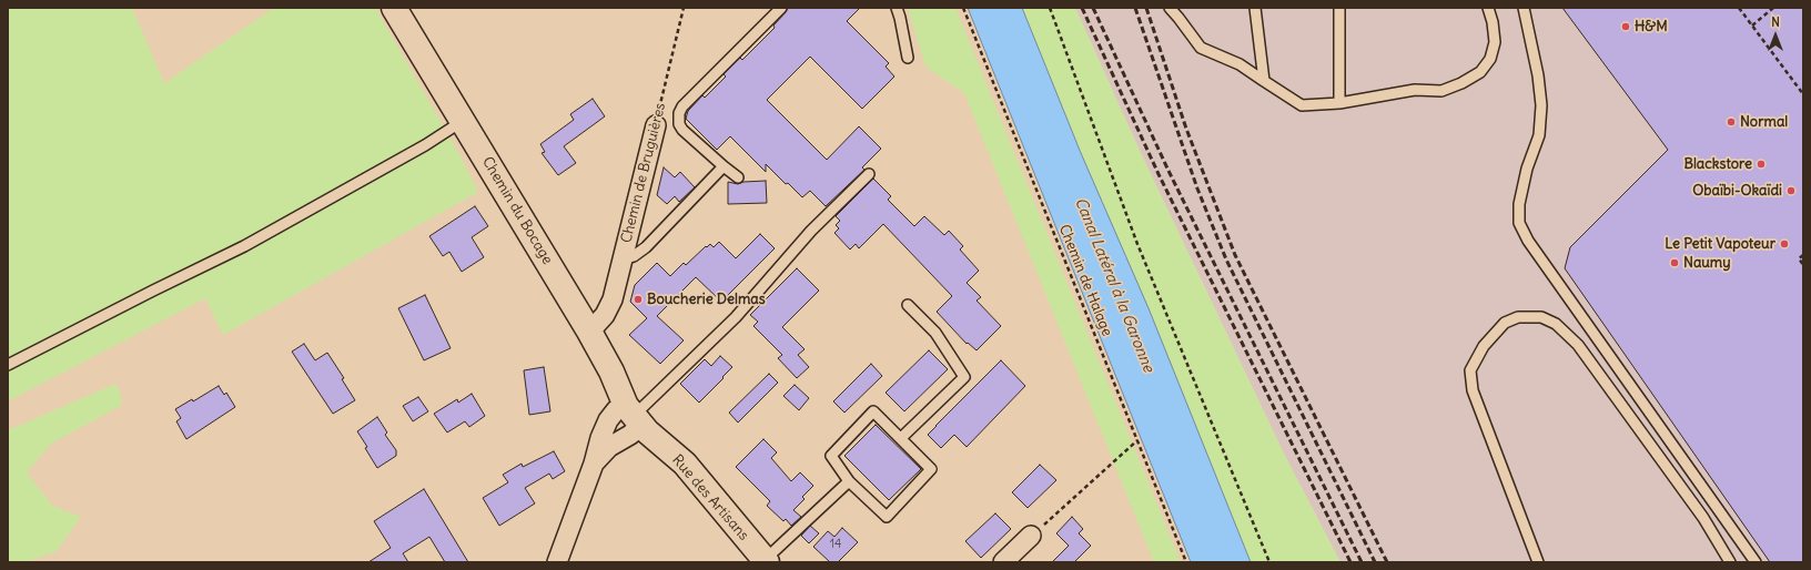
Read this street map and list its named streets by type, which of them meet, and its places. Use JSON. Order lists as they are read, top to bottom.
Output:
{
  "streets": {
    "street": ["Chemin de Bruguières", "Chemin du Bocage", "Rue des Artisans"],
    "path": ["Chemin de Halage"]
  },
  "crossings": [
    ["Chemin de Bruguières", "Chemin du Bocage"],
    ["Chemin du Bocage", "Rue des Artisans"]
  ],
  "water": ["Canal Latéral à la Garonne"],
  "places": [
    "H&M",
    "Normal",
    "Blackstore",
    "Obaïbi-Okaïdi",
    "Le Petit Vapoteur",
    "Naumy",
    "Boucherie Delmas"
  ],
  "house_numbers": ["14"],
  "north": "top"
}
